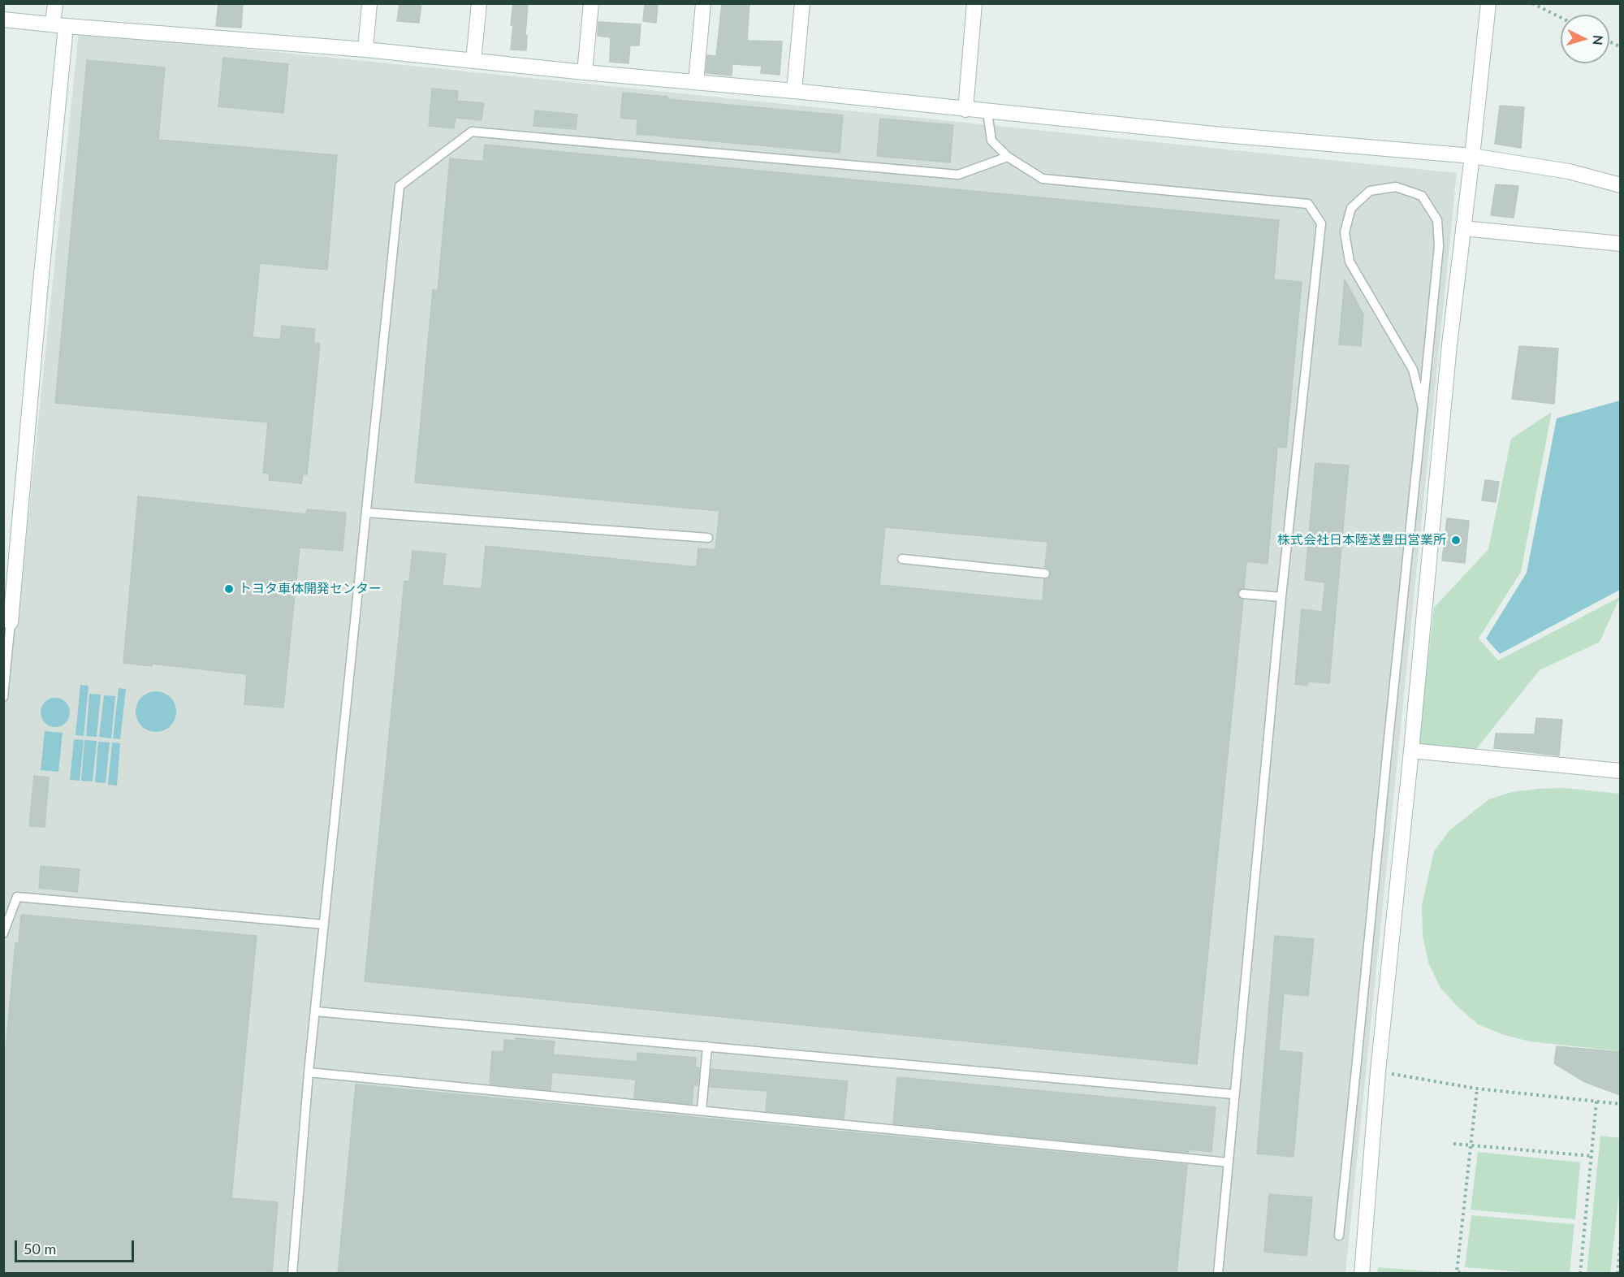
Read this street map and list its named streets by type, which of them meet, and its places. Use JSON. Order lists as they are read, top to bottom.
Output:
{
  "places": ["株式会社日本陸送豊田営業所", "トヨタ車体開発センター"],
  "scale_bar": "50 m",
  "north": "right"
}
